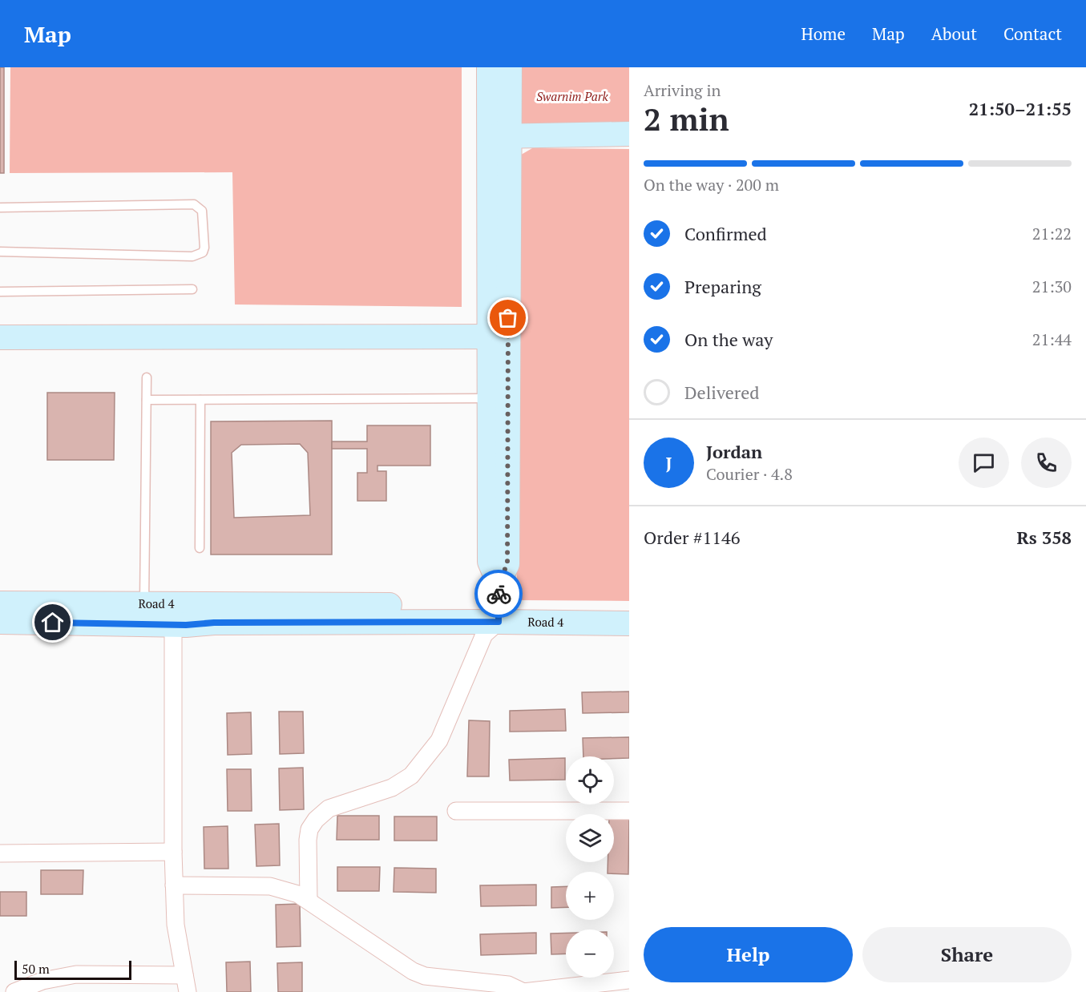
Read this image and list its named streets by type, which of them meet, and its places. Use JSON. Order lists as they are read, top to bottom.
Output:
{
  "streets": {
    "street": ["Road 4"]
  },
  "parks": ["Swarnim Park"],
  "scale_bar": "50 m",
  "page": {
    "header": "Map",
    "nav": [
      "Home",
      "Map",
      "About",
      "Contact"
    ],
    "heading": ["2 min", "Arriving in", "21:50–21:55"],
    "panel": [
      "Jordan",
      "Courier · 4.8",
      "Order #1146",
      "Rs 358"
    ],
    "bar": "On the way · 200 m",
    "list": [
      ["Confirmed", "21:22"],
      ["Preparing", "21:30"],
      ["On the way", "21:44"],
      "Delivered"
    ],
    "round": "J",
    "map_buttons": ["+", "−"],
    "buttons": ["Help", "Share"],
    "scale": "50 m"
  }
}
